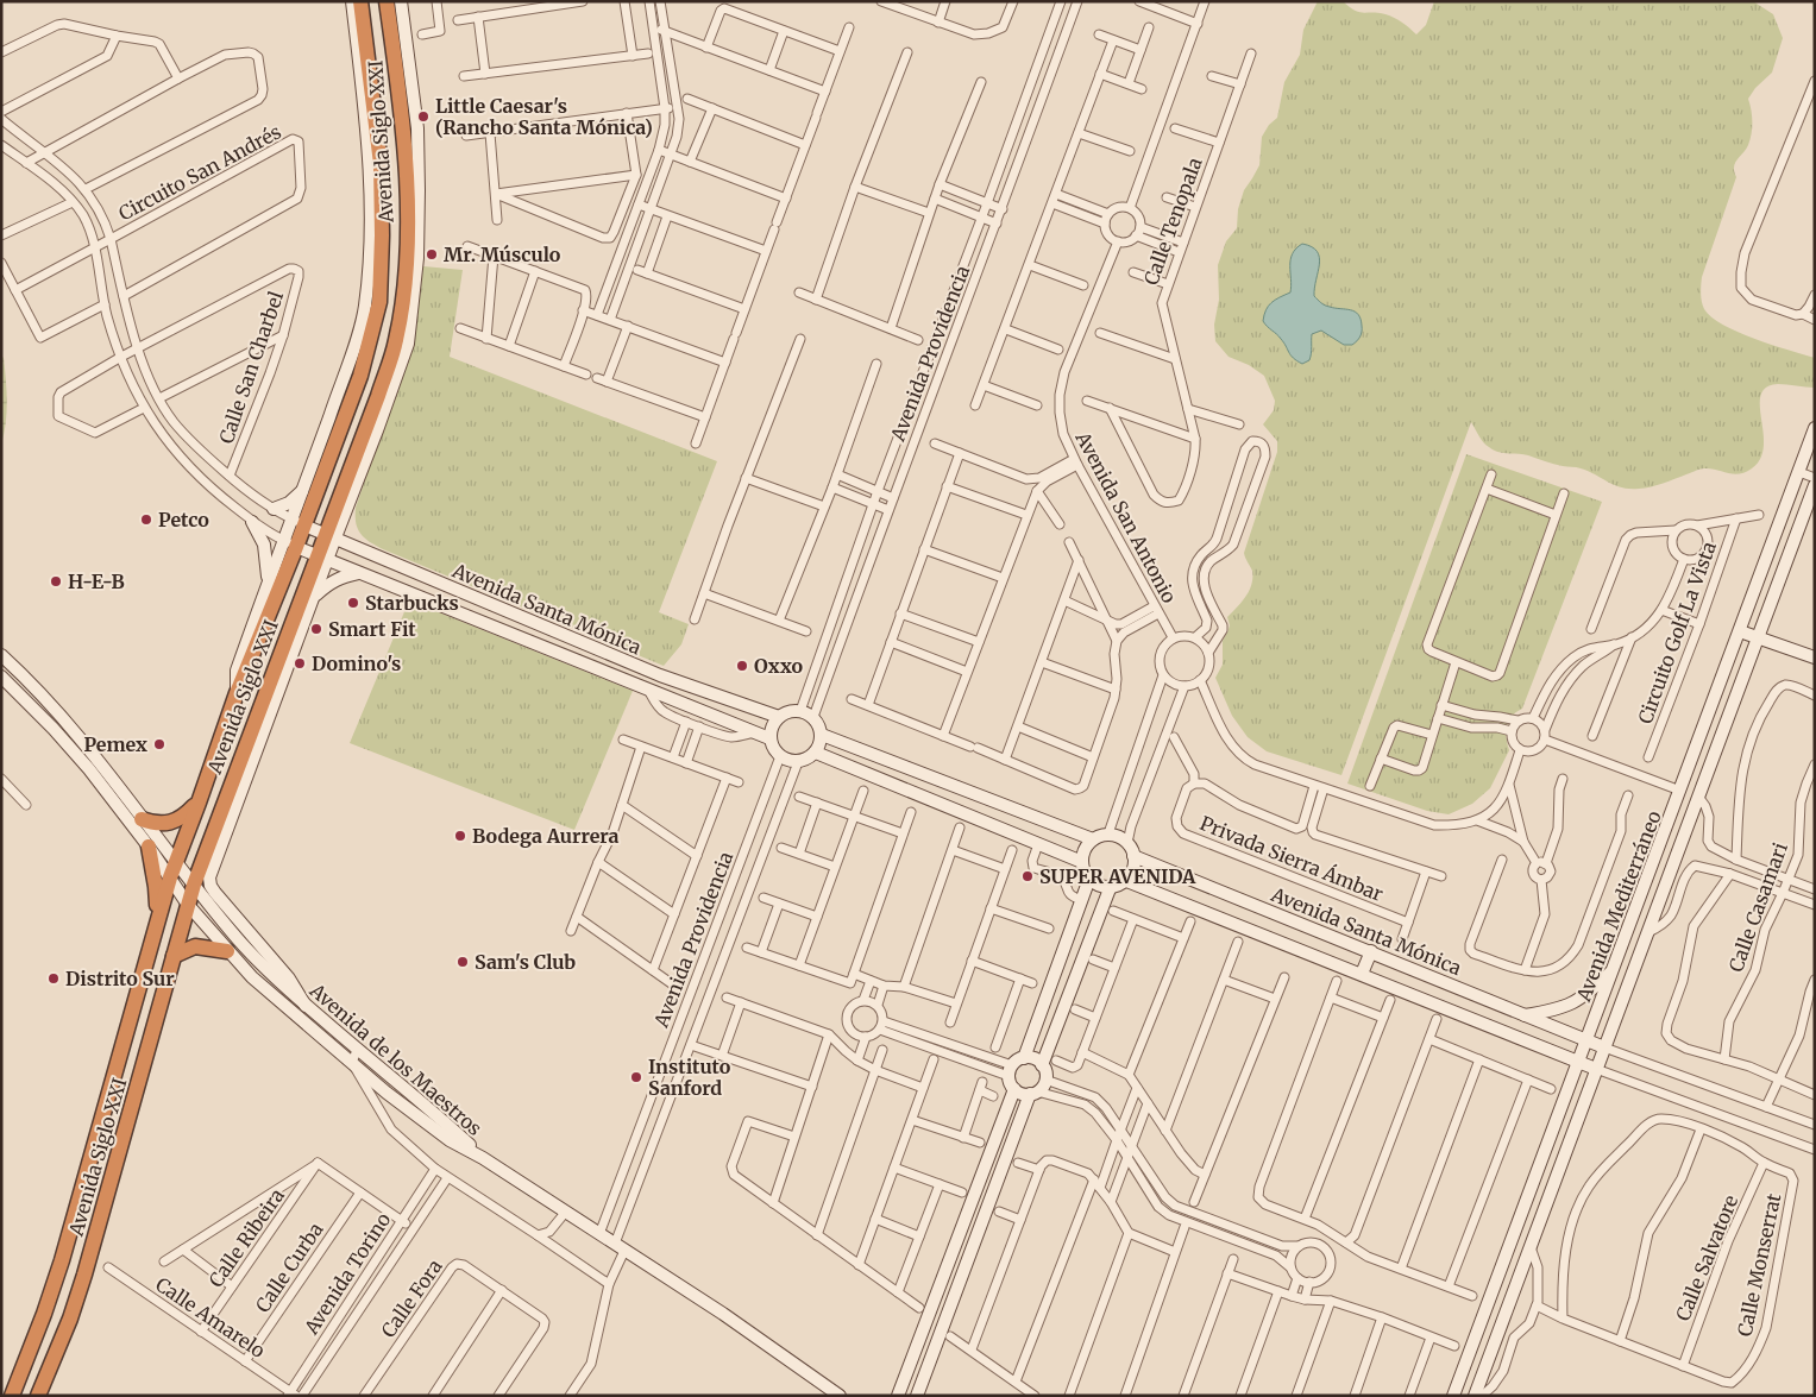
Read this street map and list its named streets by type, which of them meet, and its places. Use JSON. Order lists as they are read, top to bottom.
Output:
{
  "streets": {
    "highway": ["Avenida Siglo XXI"],
    "street": [
      "Circuito San Andrés",
      "Calle Tenopala",
      "Avenida Providencia",
      "Calle San Charbel",
      "Avenida San Antonio",
      "Avenida Santa Mónica",
      "Circuito Golf La Vista",
      "Privada Sierra Ámbar",
      "Avenida Mediterráneo",
      "Calle Casamari",
      "Avenida de los Maestros",
      "Calle Ribeira",
      "Calle Salvatore",
      "Calle Monserrat",
      "Calle Curba",
      "Avenida Torino",
      "Calle Fora",
      "Calle Amarelo"
    ]
  },
  "crossings": [
    ["Avenida Siglo XXI", "Avenida Santa Mónica"],
    ["Avenida Siglo XXI", "Avenida de los Maestros"],
    ["Avenida Providencia", "Avenida Santa Mónica"],
    ["Avenida Santa Mónica", "Avenida Mediterráneo"],
    ["Calle Ribeira", "Calle Amarelo"],
    ["Calle Salvatore", "Calle Monserrat"],
    ["Calle Curba", "Calle Amarelo"],
    ["Avenida Torino", "Calle Amarelo"]
  ],
  "places": [
    "Little Caesar's (Rancho Santa Mónica)",
    "Mr. Músculo",
    "Petco",
    "H-E-B",
    "Starbucks",
    "Smart Fit",
    "Domino's",
    "Oxxo",
    "Pemex",
    "Bodega Aurrera",
    "SUPER AVENIDA",
    "Sam's Club",
    "Distrito Sur",
    "Instituto Sanford"
  ]
}
